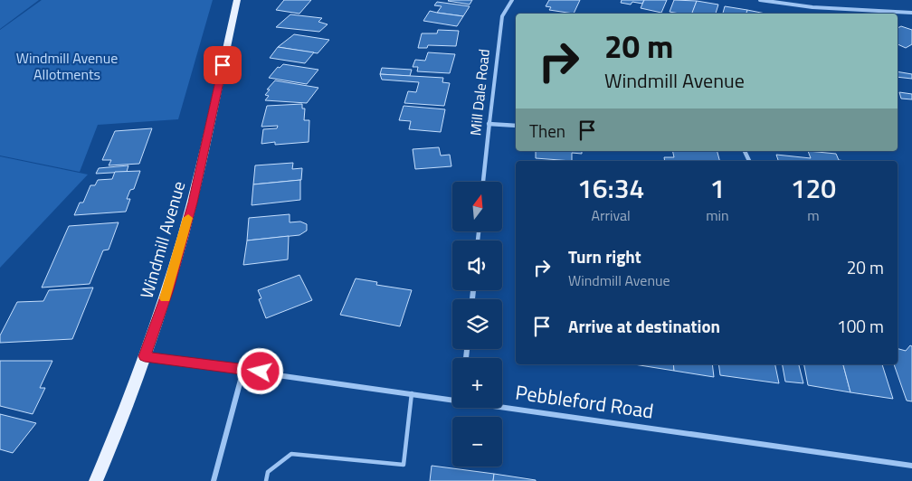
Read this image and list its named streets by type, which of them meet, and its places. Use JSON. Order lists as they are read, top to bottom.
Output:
{
  "streets": {
    "main road": ["Windmill Avenue"],
    "street": ["Mill Dale Road", "Pebbleford Road"]
  },
  "crossings": [
    ["Windmill Avenue", "Pebbleford Road"]
  ],
  "parks": ["Windmill Avenue Allotments"],
  "north": "top",
  "page": {
    "turn": ["20 m", "Windmill Avenue"],
    "then": "Then",
    "eta": [
      "16:34",
      "Arrival",
      "1",
      "min",
      "120",
      "m"
    ],
    "map_buttons": ["+", "−"],
    "list": [
      {
        "name": "Turn right",
        "note": "Windmill Avenue",
        "value": "20 m"
      },
      {
        "name": "Arrive at destination",
        "value": "100 m"
      }
    ]
  }
}
